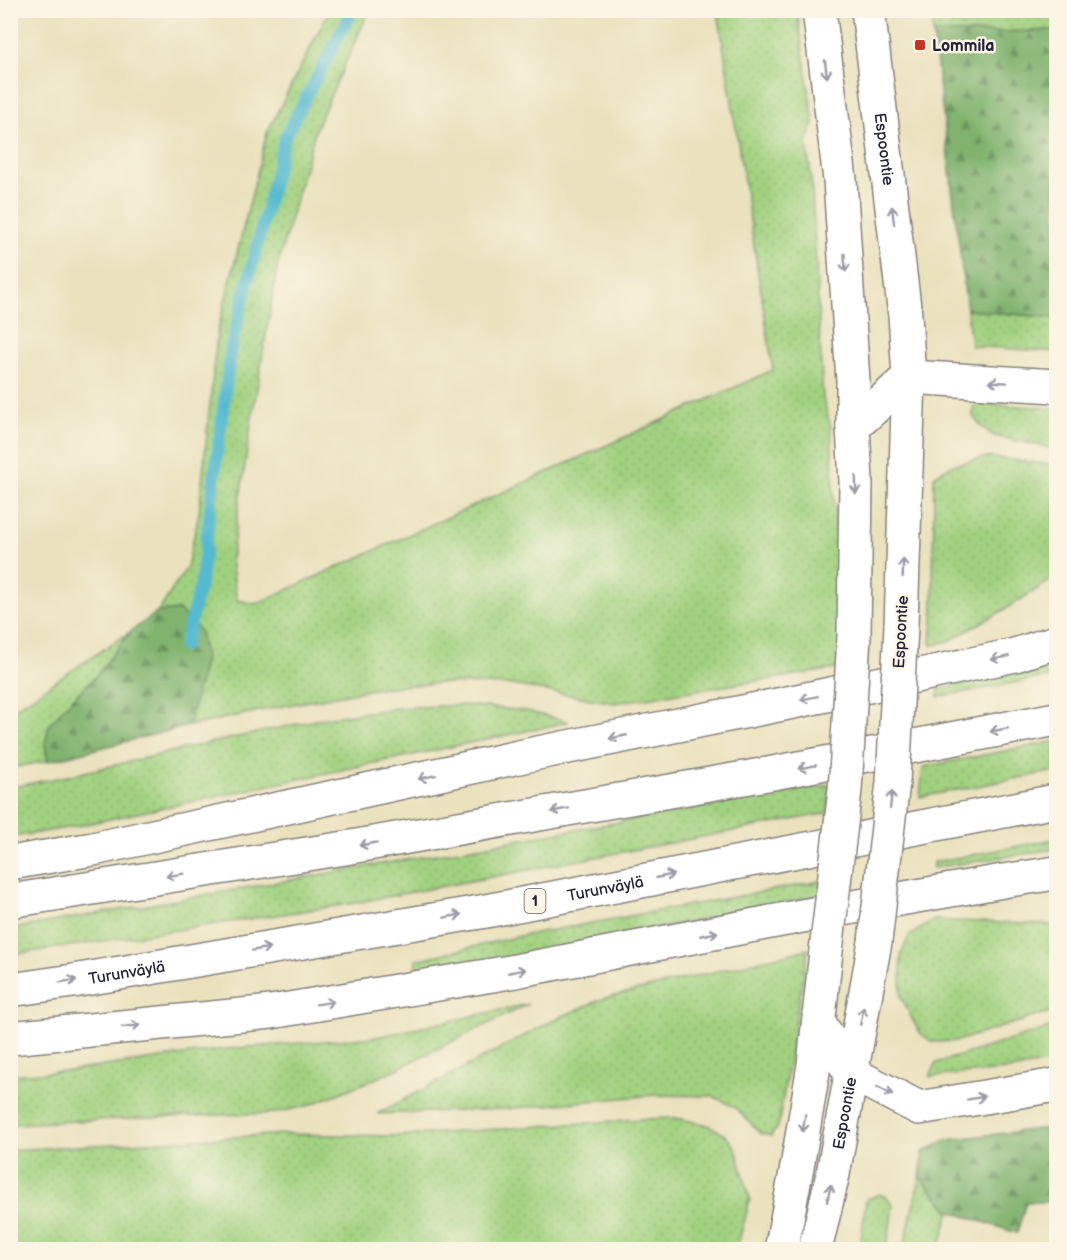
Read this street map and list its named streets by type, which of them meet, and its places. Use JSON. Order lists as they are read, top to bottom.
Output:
{
  "streets": {
    "main road": ["Espoontie", "Turunväylä", "1"]
  },
  "places": {
    "transit": ["Lommila"]
  }
}
